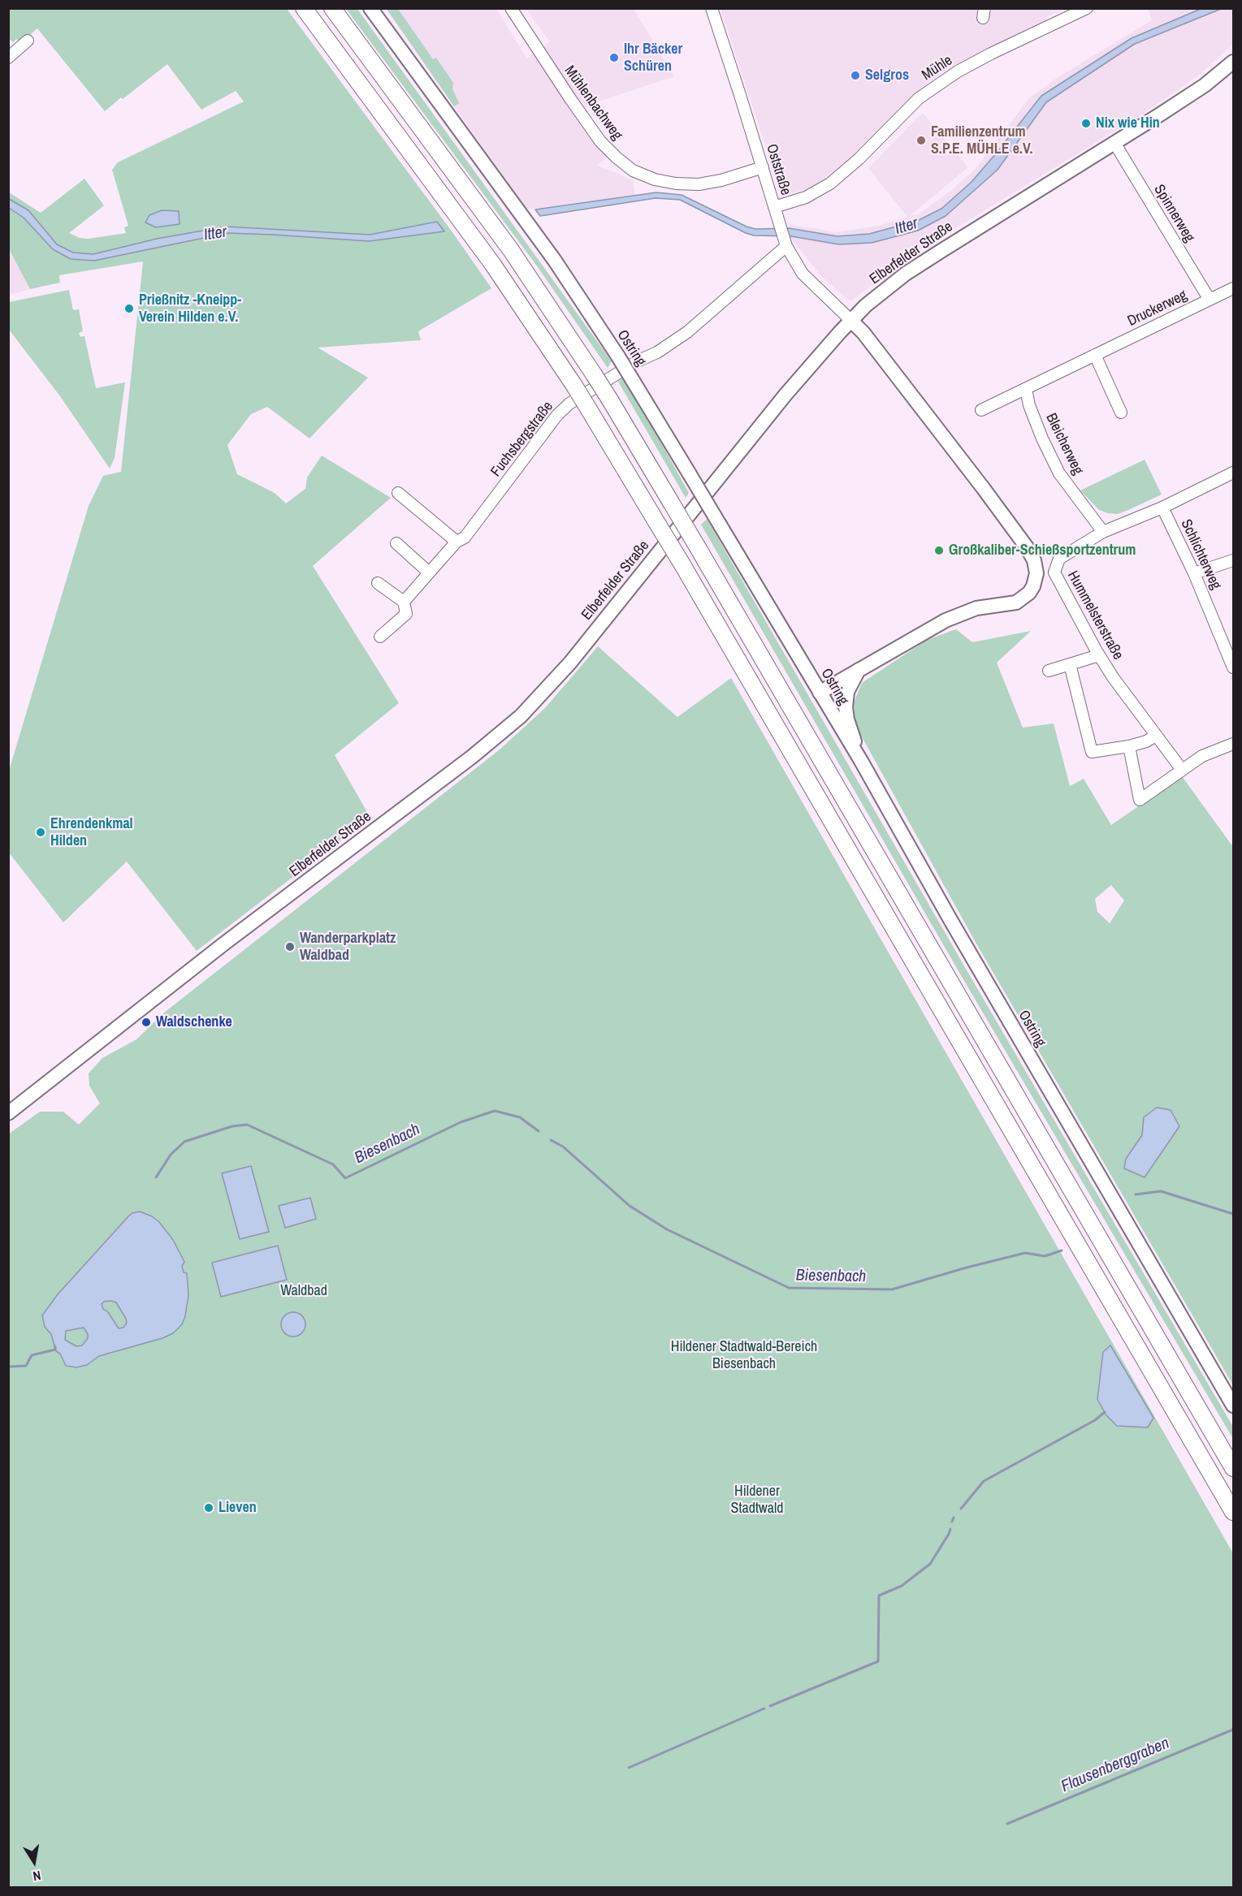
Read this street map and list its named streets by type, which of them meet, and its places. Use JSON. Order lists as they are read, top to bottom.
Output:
{
  "streets": {
    "main road": ["Elberfelder Straße", "Ostring"],
    "street": [
      "Mühle",
      "Mühlenbachweg",
      "Oststraße",
      "Spinnerweg",
      "Druckerweg",
      "Fuchsbergstraße",
      "Bleicherweg",
      "Schlichterweg",
      "Hummelsterstraße"
    ]
  },
  "crossings": [
    ["Mühle", "Oststraße"],
    ["Mühlenbachweg", "Oststraße"],
    ["Oststraße", "Elberfelder Straße"],
    ["Oststraße", "Fuchsbergstraße"],
    ["Spinnerweg", "Elberfelder Straße"],
    ["Spinnerweg", "Druckerweg"],
    ["Druckerweg", "Bleicherweg"],
    ["Bleicherweg", "Hummelsterstraße"],
    ["Schlichterweg", "Hummelsterstraße"]
  ],
  "water": ["Itter", "Biesenbach", "Flausenberggraben"],
  "parks": ["Waldbad", "Hildener Stadtwald-Bereich Biesenbach", "Hildener Stadtwald"],
  "places": [
    "Ihr Bäcker Schüren",
    "Selgros",
    "Nix wie Hin",
    "Familienzentrum S.P.E. MÜHLE e.V.",
    "Prießnitz -Kneipp- Verein Hilden e.V.",
    "Großkaliber-Schießsportzentrum",
    "Ehrendenkmal Hilden",
    "Wanderparkplatz Waldbad",
    "Waldschenke",
    "Lieven"
  ],
  "north": "bottom"
}
